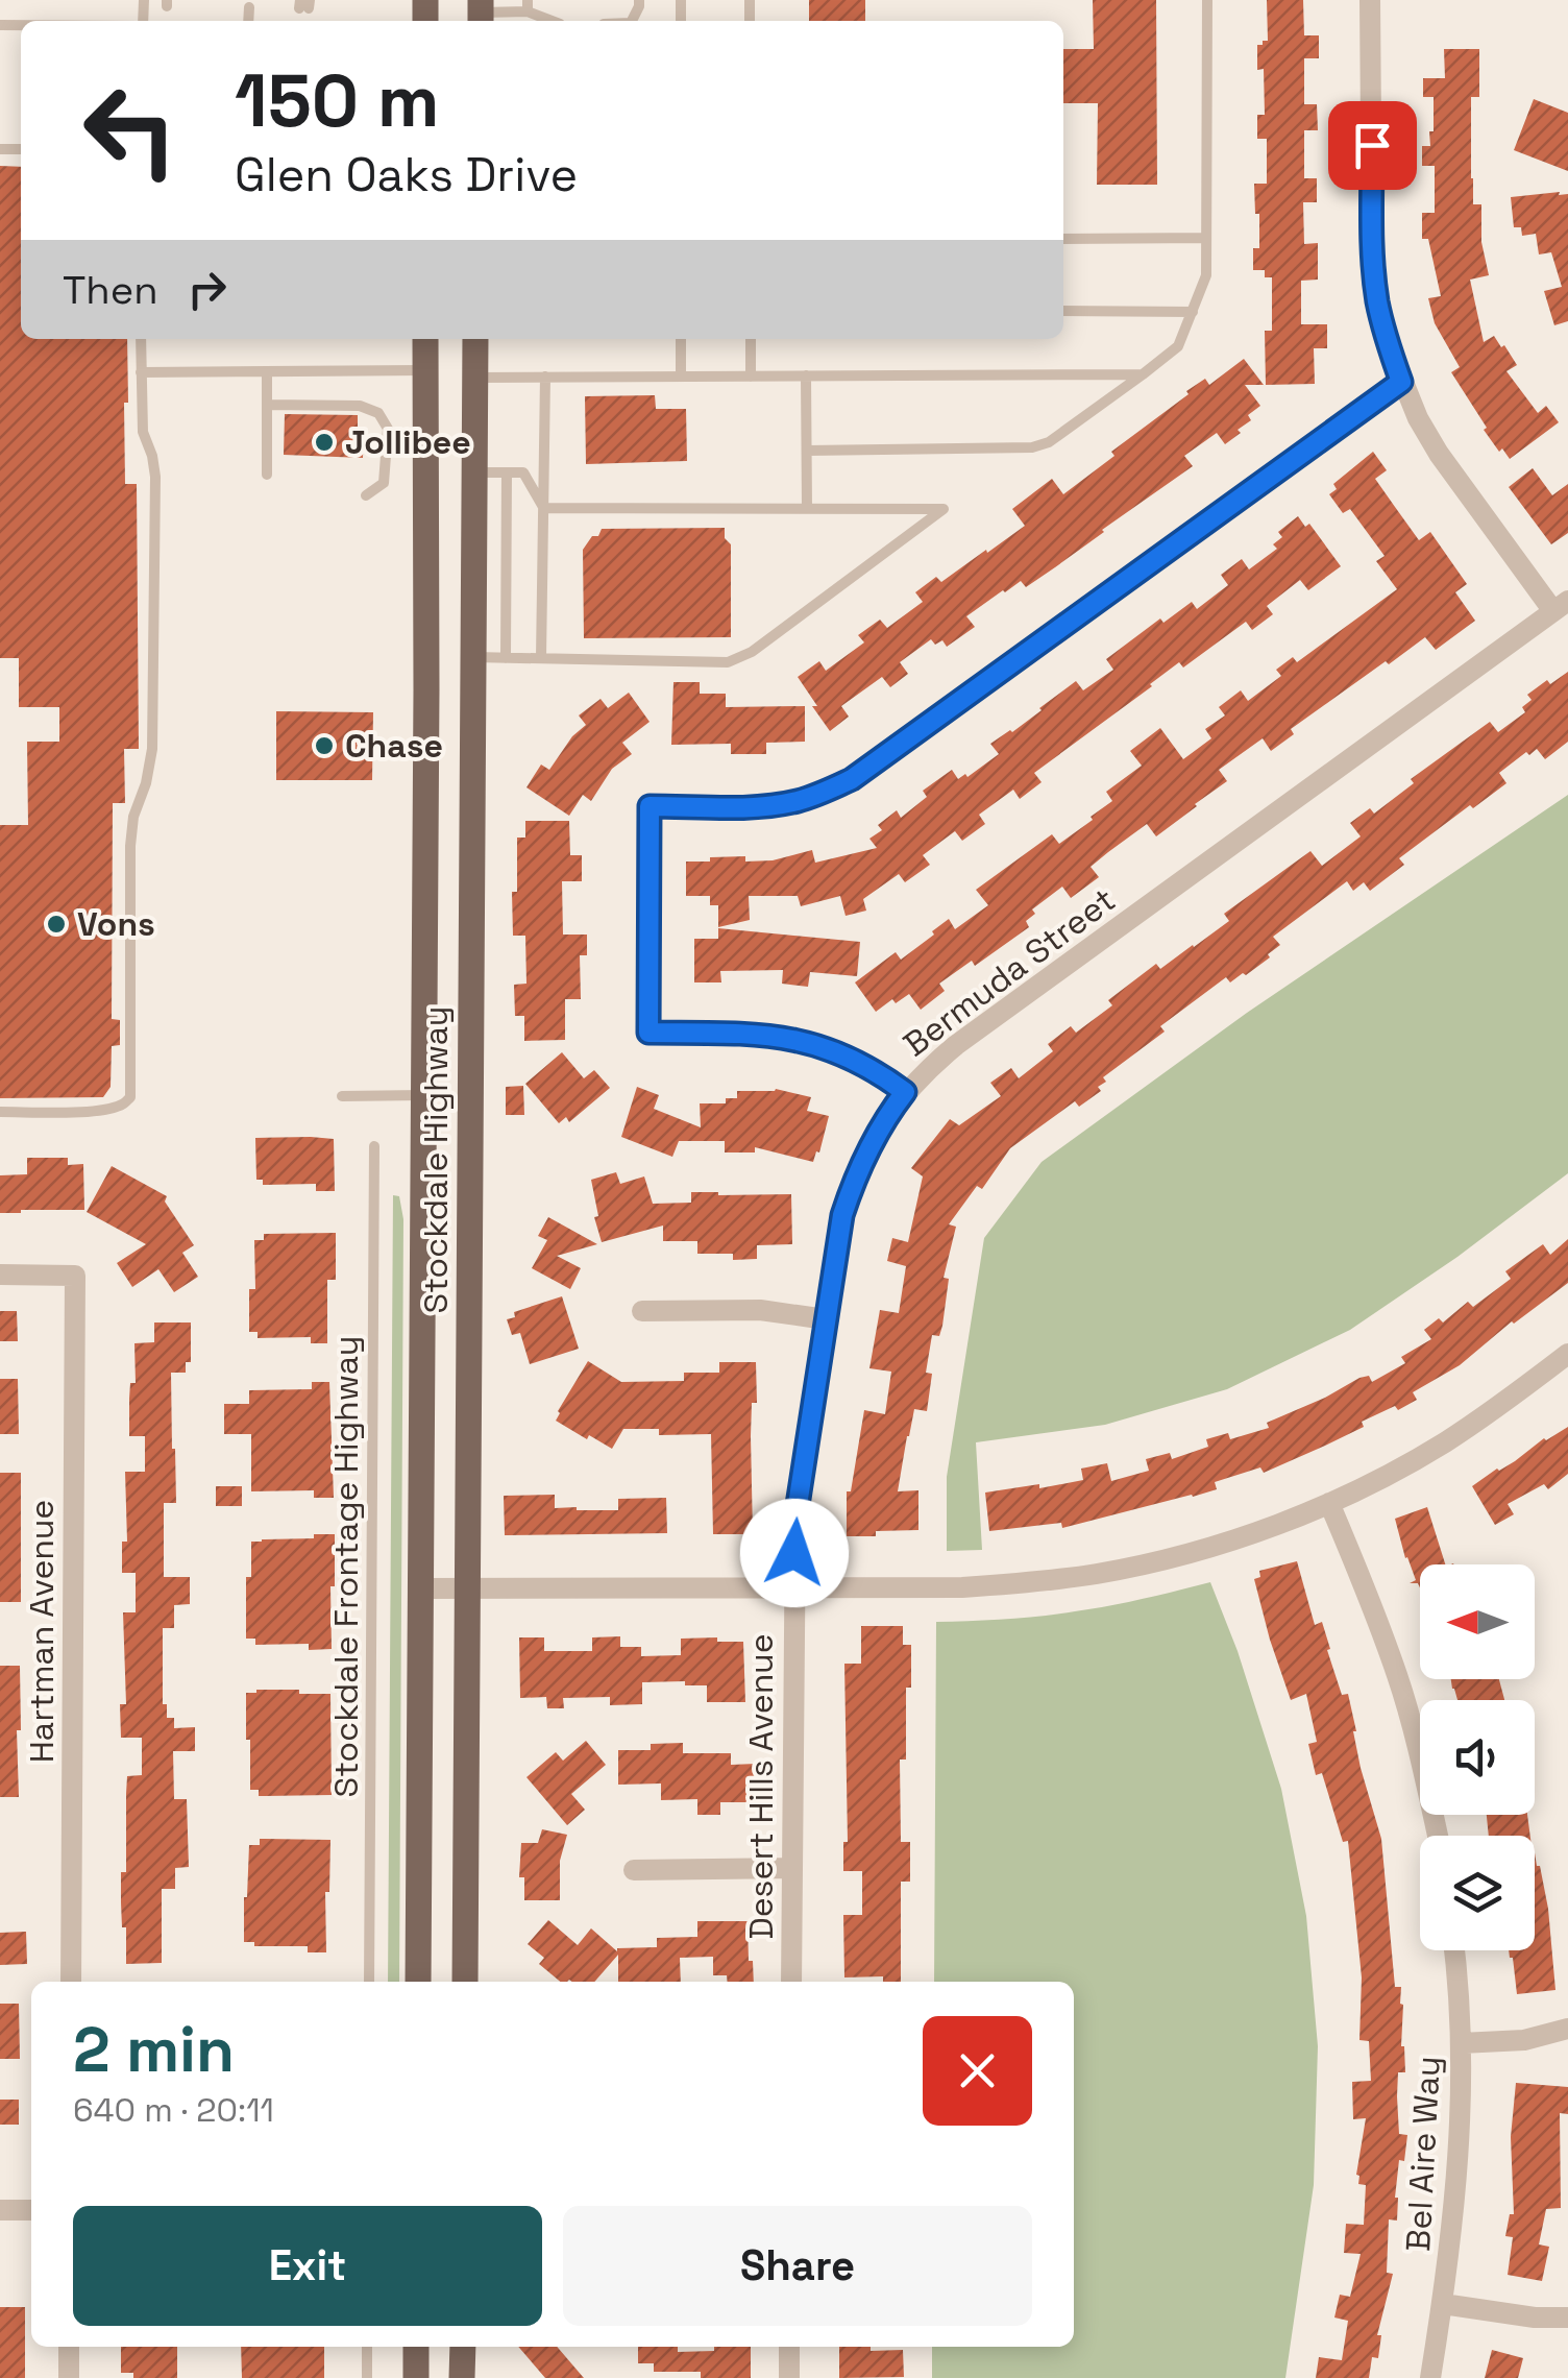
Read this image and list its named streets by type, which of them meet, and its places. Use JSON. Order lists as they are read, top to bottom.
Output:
{
  "streets": {
    "main road": ["Stockdale Highway"],
    "street": [
      "Bermuda Street",
      "Hartman Avenue",
      "Desert Hills Avenue",
      "Bel Aire Way"
    ],
    "lane": ["Stockdale Frontage Highway"]
  },
  "crossings": [
    ["Bermuda Street", "Desert Hills Avenue"]
  ],
  "places": ["Jollibee", "Chase", "Vons"],
  "north": "left",
  "page": {
    "turn": ["150 m", "Glen Oaks Drive"],
    "then": "Then",
    "heading": ["2 min", "640 m · 20:11"],
    "buttons": ["Exit", "Share"]
  }
}
